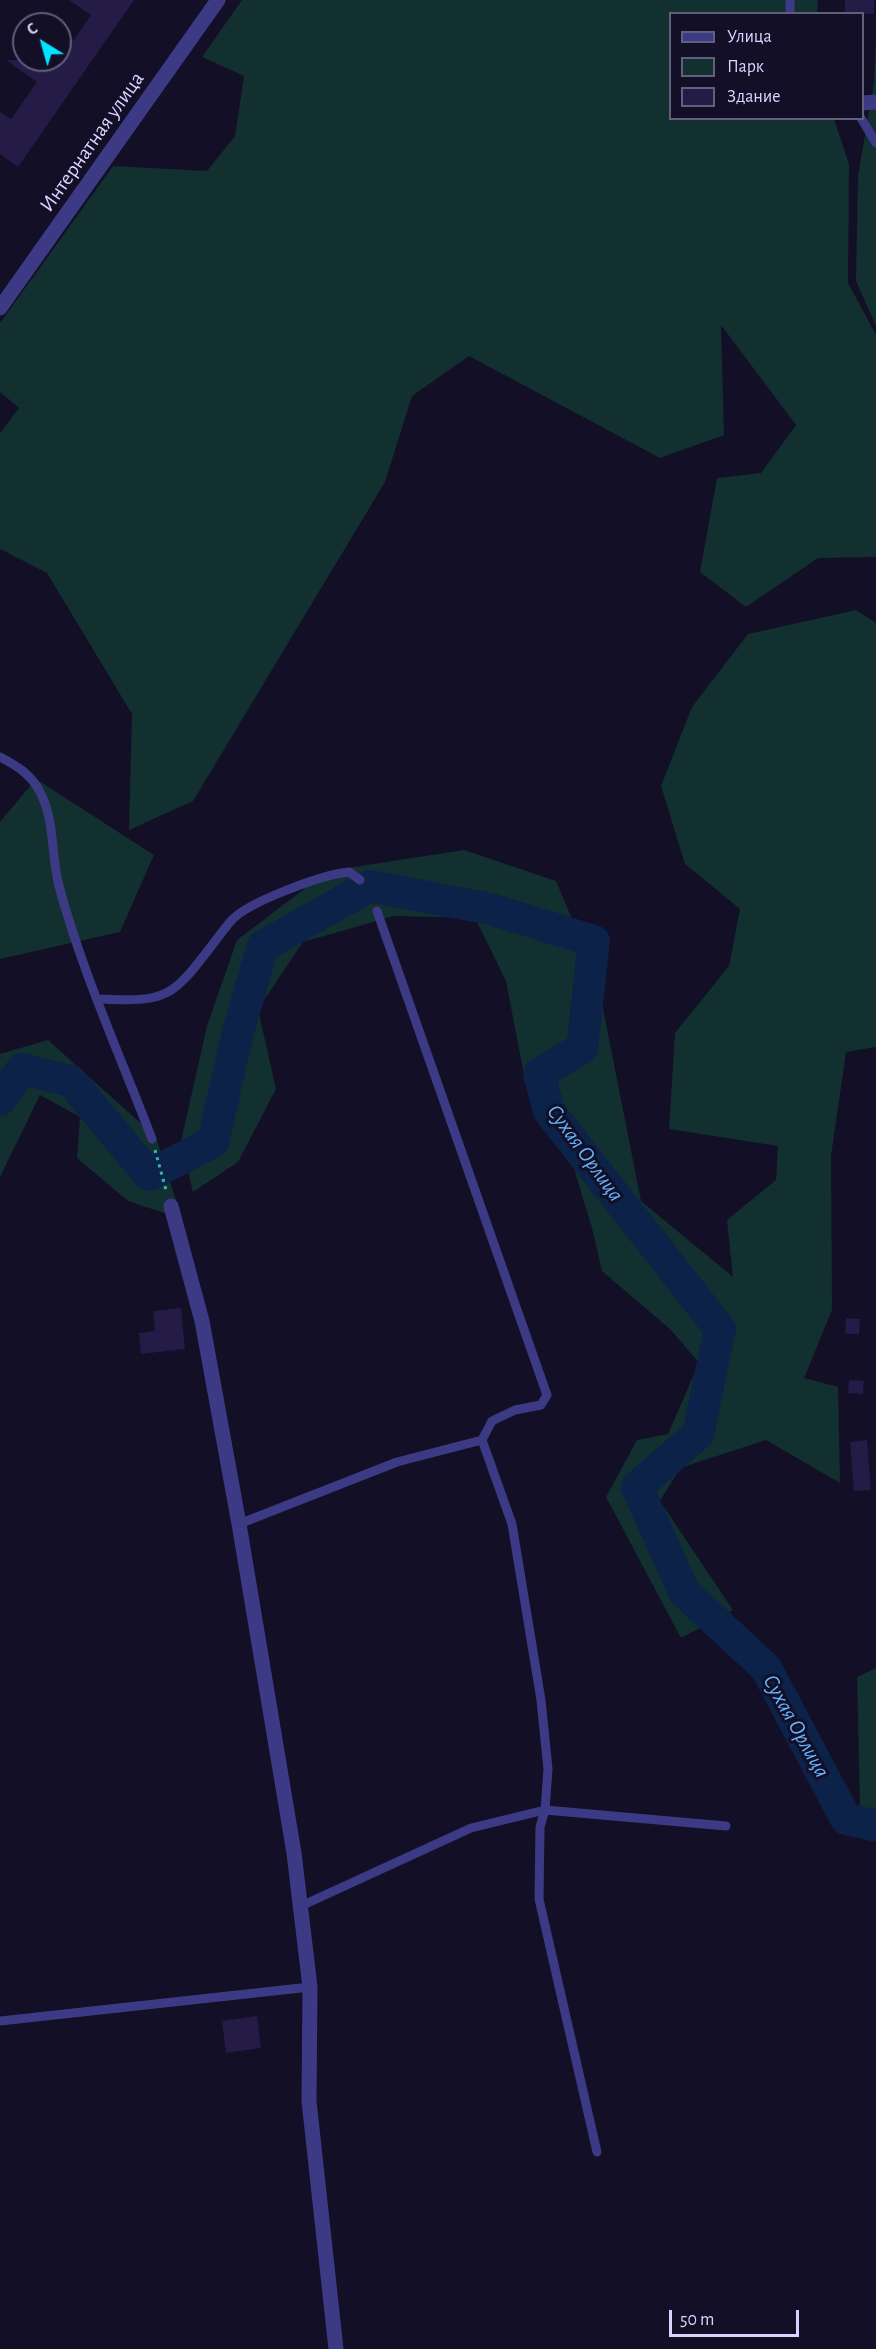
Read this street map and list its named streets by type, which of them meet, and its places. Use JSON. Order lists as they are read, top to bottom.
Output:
{
  "streets": {
    "street": ["Интернатная улица"]
  },
  "water": ["Сухая Орлица"],
  "legend": ["Улица", "Парк", "Здание"],
  "scale_bar": "50 m",
  "north": "top left"
}
